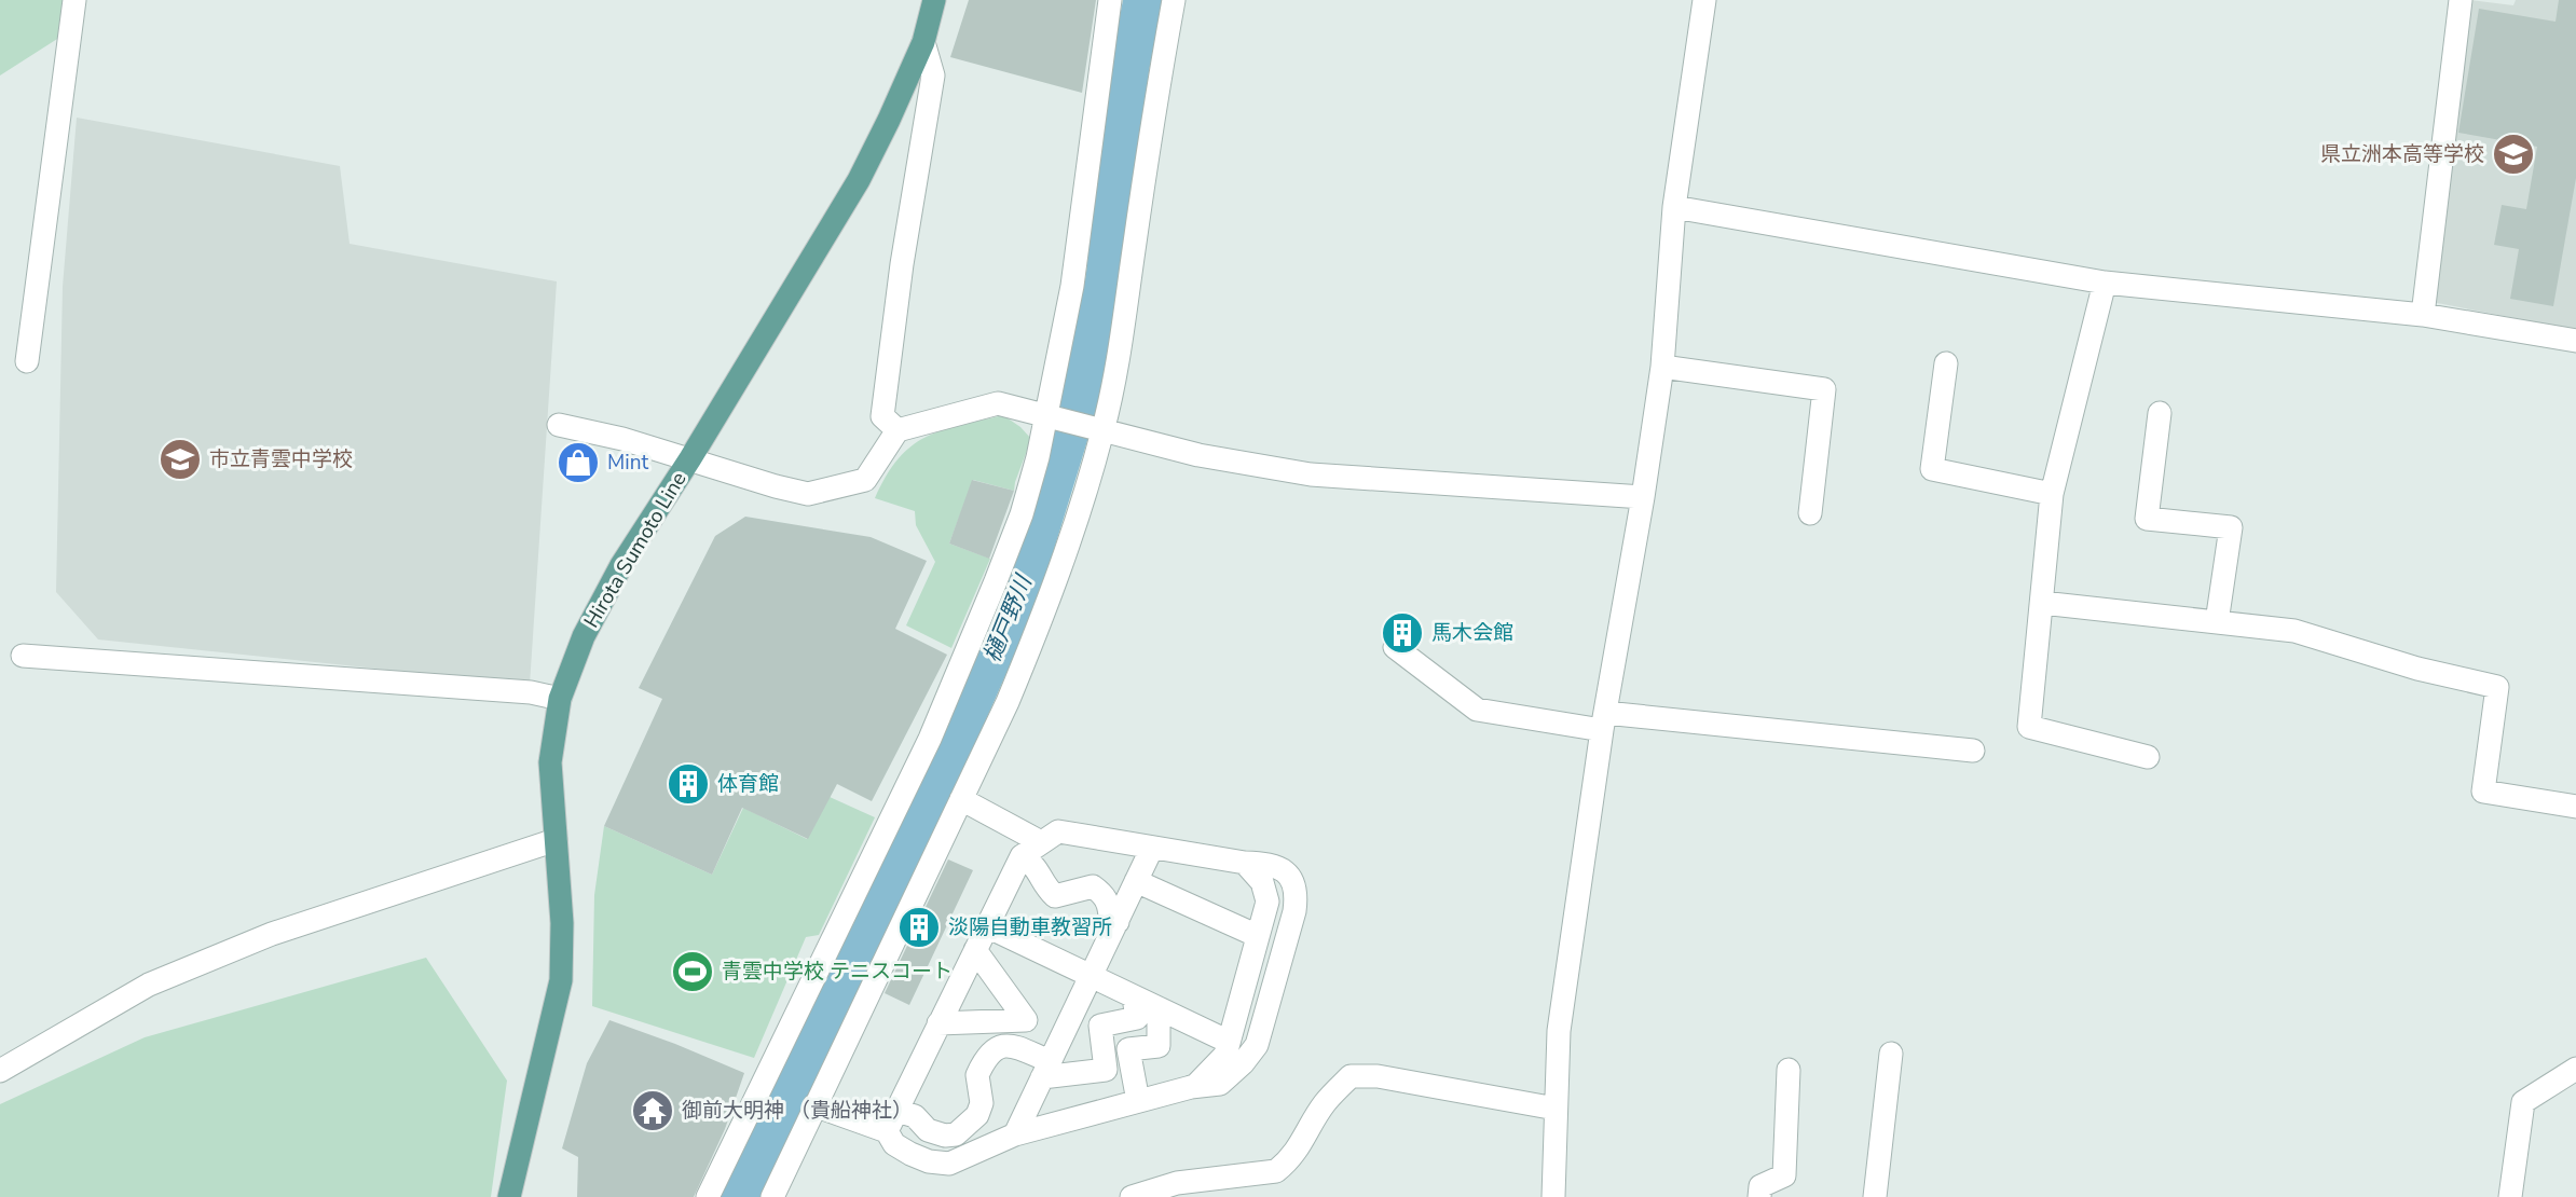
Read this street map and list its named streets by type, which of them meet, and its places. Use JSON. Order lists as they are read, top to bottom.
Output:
{
  "streets": {
    "main road": ["Hirota Sumoto Line"]
  },
  "water": ["樋戸野川"],
  "places": {
    "school or university": ["県立洲本高等学校", "市立青雲中学校"],
    "shop": ["Mint"],
    "building": ["馬木会館", "体育館", "淡陽自動車教習所"],
    "sports": ["青雲中学校 テニスコート"],
    "temple": ["御前大明神 （貴船神社）"]
  }
}
